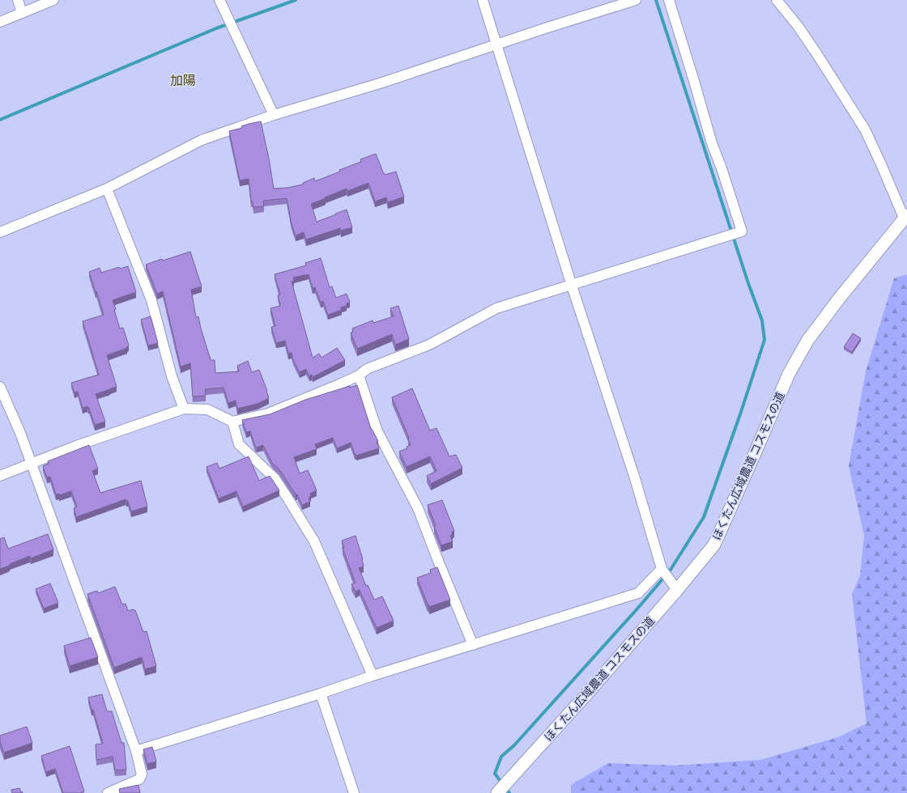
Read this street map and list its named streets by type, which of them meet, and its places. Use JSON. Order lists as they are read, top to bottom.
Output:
{
  "streets": {
    "street": ["ほくたん広域農道 コスモスの道"]
  },
  "districts": ["加陽"]
}
